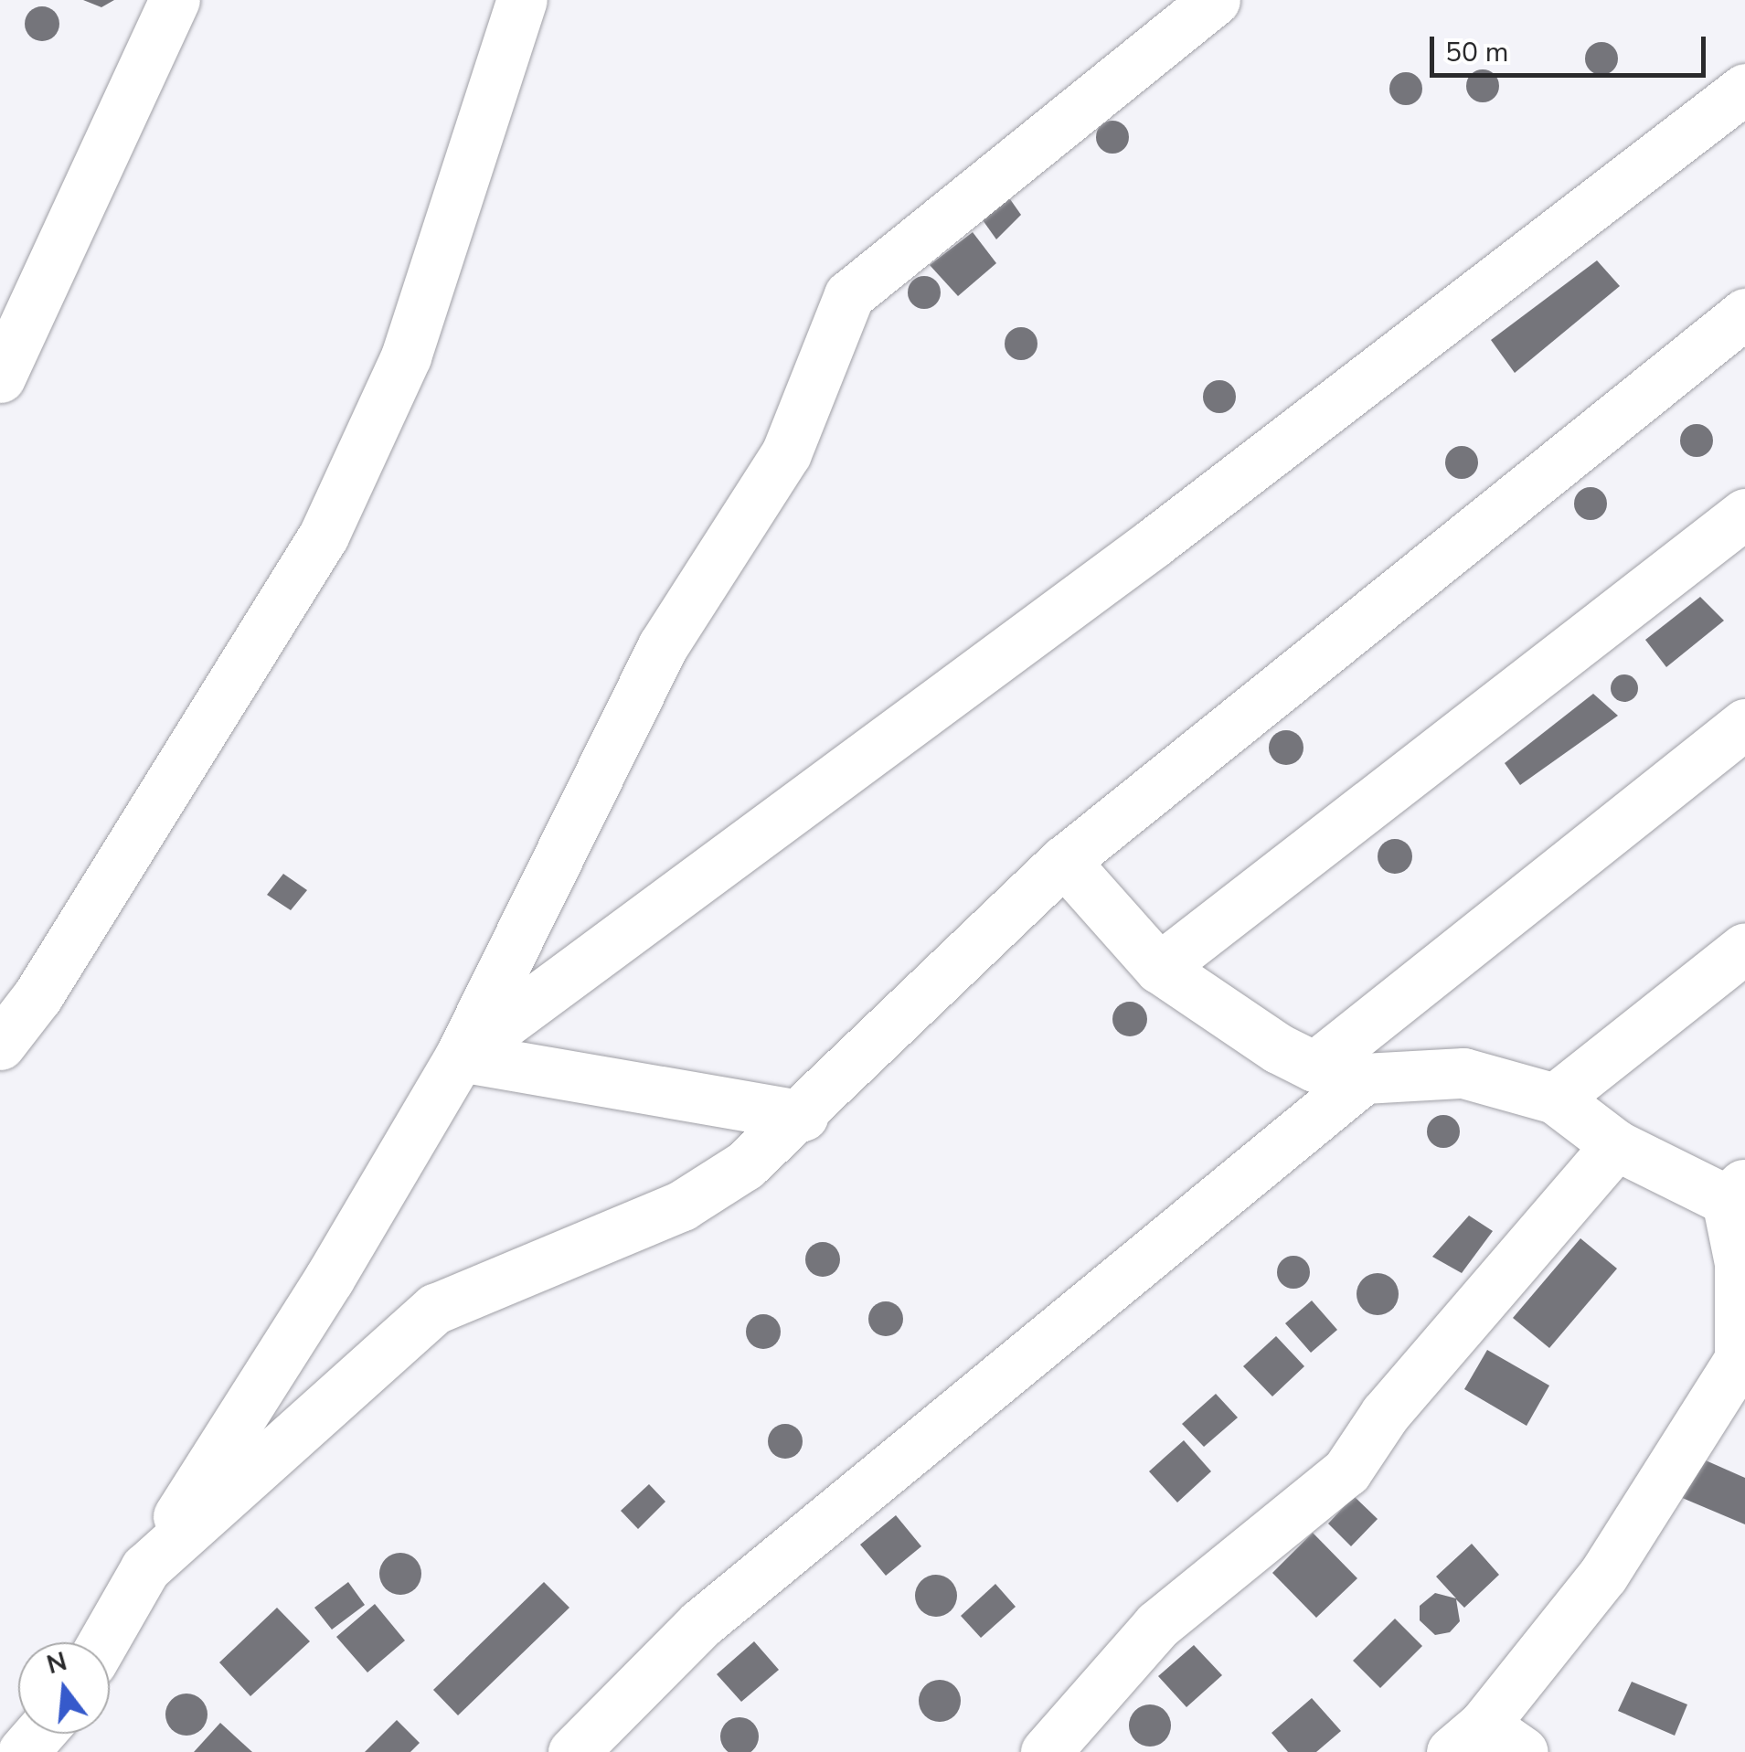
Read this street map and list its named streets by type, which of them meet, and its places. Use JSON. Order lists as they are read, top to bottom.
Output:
{
  "scale_bar": "50 m",
  "north": "top"
}
